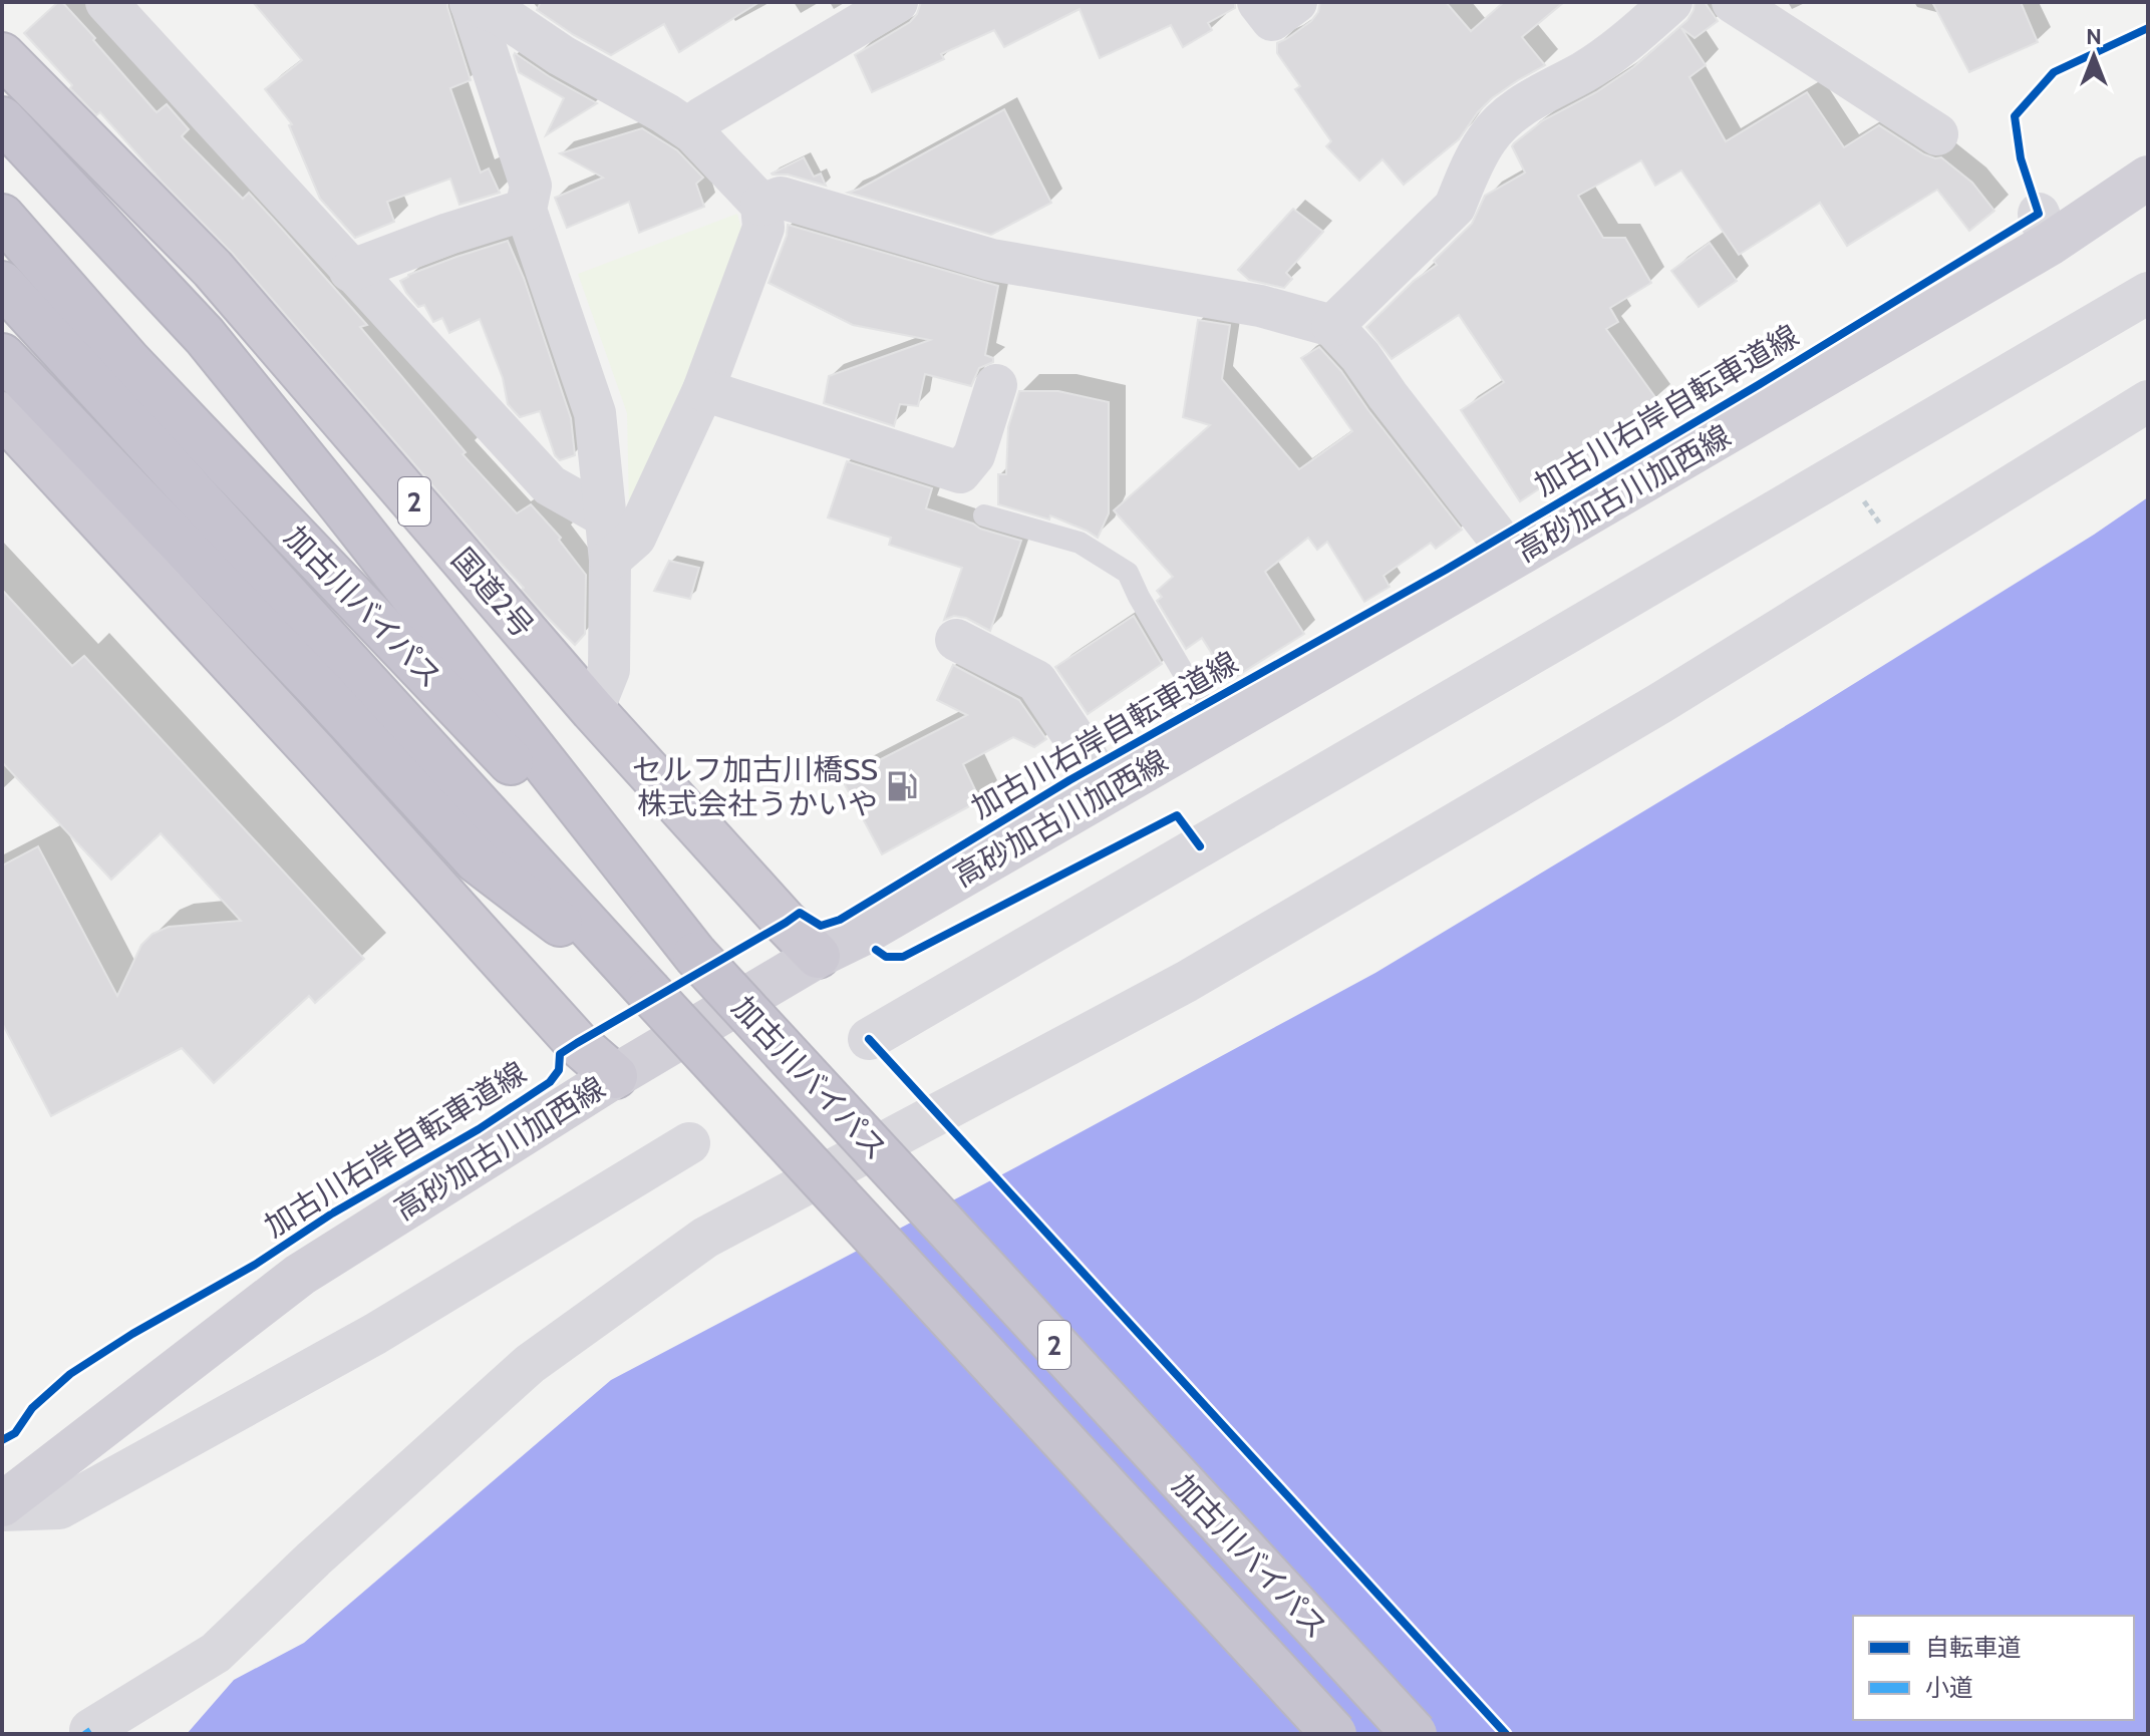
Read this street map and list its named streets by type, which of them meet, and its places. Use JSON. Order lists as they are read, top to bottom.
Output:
{
  "streets": {
    "highway": ["2", "国道2号", "加古川バイパス"],
    "main road": ["高砂加古川加西線"],
    "cycle path": ["加古川右岸自転車道線"]
  },
  "crossings": [
    ["高砂加古川加西線", "国道2号"]
  ],
  "places": {
    "fuel station": ["セルフ加古川橋SS 株式会社うかいや"]
  },
  "legend": ["自転車道", "小道"],
  "north": "top"
}
